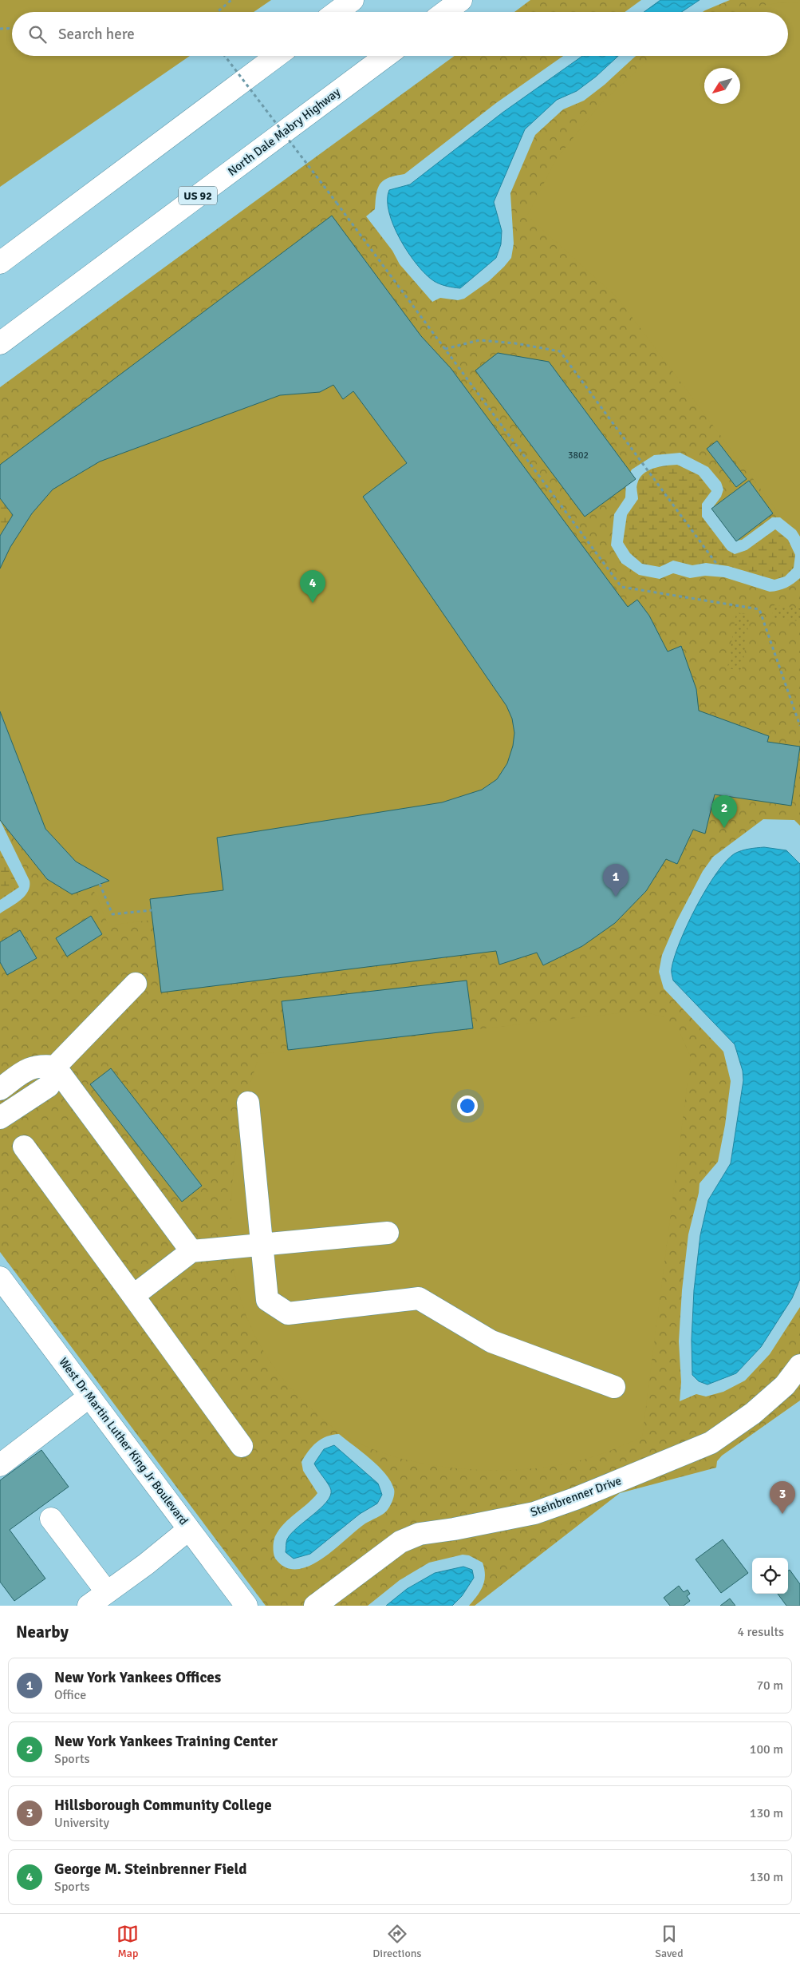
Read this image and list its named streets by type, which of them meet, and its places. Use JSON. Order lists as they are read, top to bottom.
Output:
{
  "streets": {
    "main road": [
      "North Dale Mabry Highway",
      "US 92",
      "West Dr Martin Luther King Jr Boulevard",
      "Steinbrenner Drive"
    ]
  },
  "house_numbers": ["3802"],
  "north": "bottom left",
  "page": {
    "search": "Search here",
    "pins": [
      "4",
      "2",
      "1",
      "3"
    ],
    "heading": ["Nearby", "4 results"],
    "list": [
      {
        "mark": "1",
        "name": "New York Yankees Offices",
        "note": "Office",
        "value": "70 m"
      },
      {
        "mark": "2",
        "name": "New York Yankees Training Center",
        "note": "Sports",
        "value": "100 m"
      },
      {
        "mark": "3",
        "name": "Hillsborough Community College",
        "note": "University",
        "value": "130 m"
      },
      {
        "mark": "4",
        "name": "George M. Steinbrenner Field",
        "note": "Sports",
        "value": "130 m"
      }
    ],
    "nav": ["Map", "Directions", "Saved"]
  }
}
